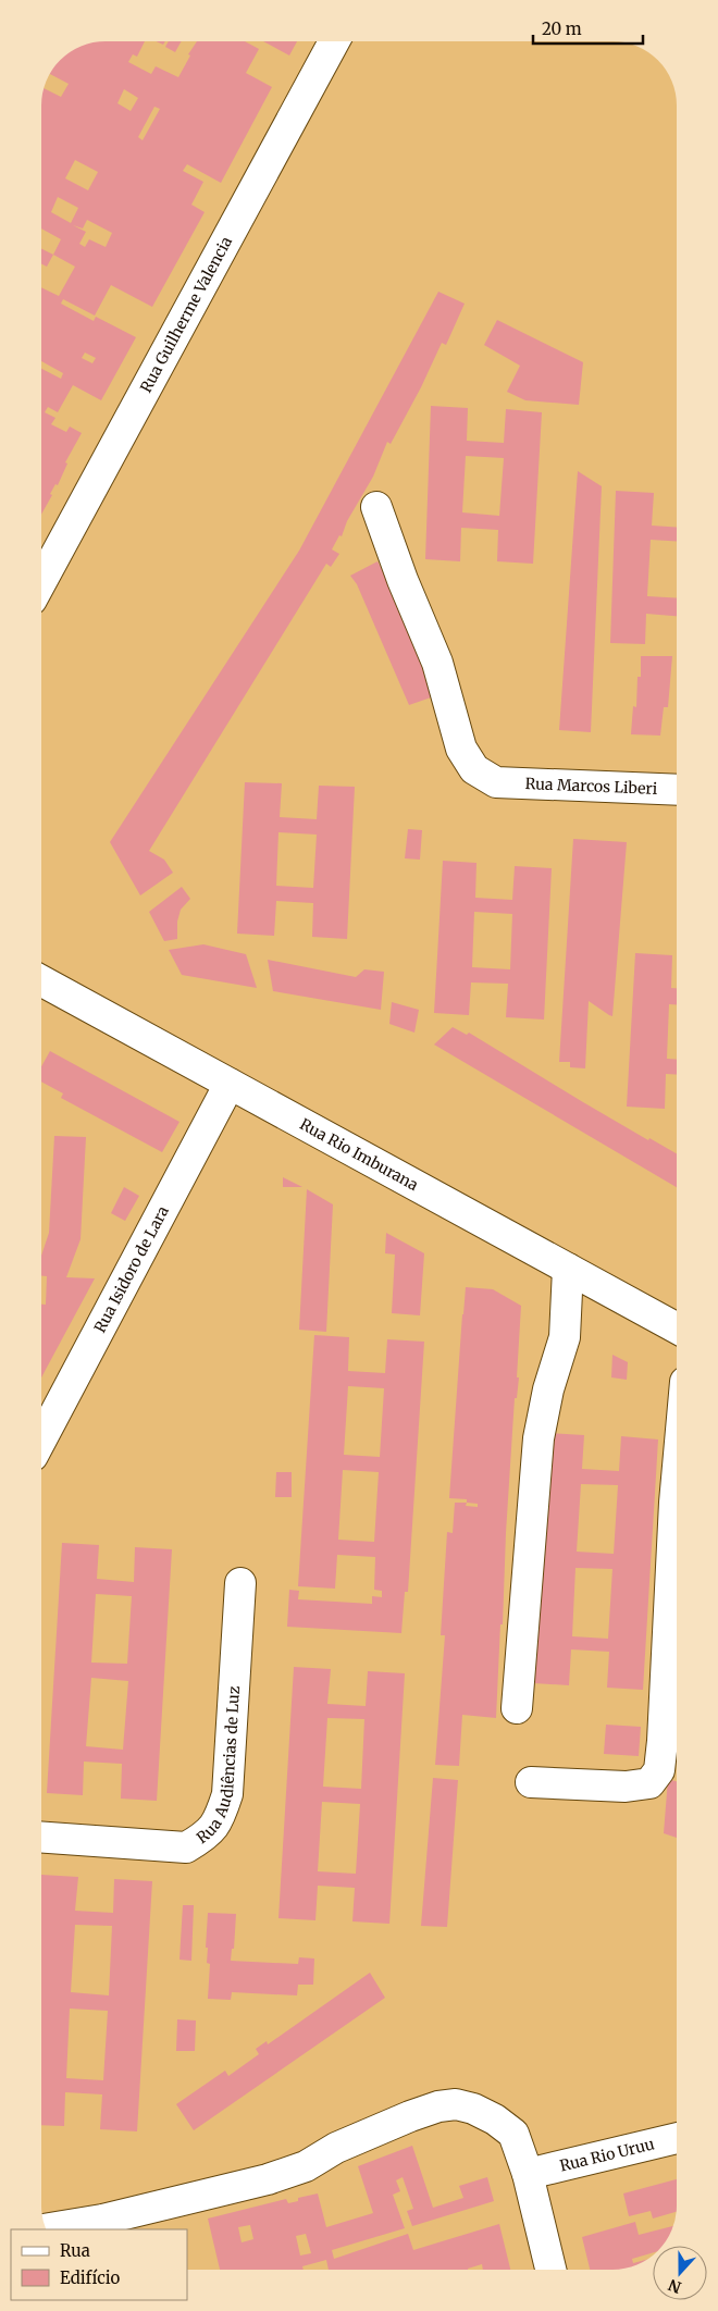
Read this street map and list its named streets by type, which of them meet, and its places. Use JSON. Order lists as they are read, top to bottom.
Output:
{
  "streets": {
    "street": [
      "Rua Guilherme Valencia",
      "Rua Marcos Liberi",
      "Rua Rio Imburana",
      "Rua Isidoro de Lara",
      "Rua Audiências de Luz",
      "Rua Rio Uruu"
    ]
  },
  "crossings": [
    ["Rua Rio Imburana", "Rua Isidoro de Lara"]
  ],
  "legend": ["Rua", "Edifício"],
  "scale_bar": "20 m",
  "north": "bottom"
}
